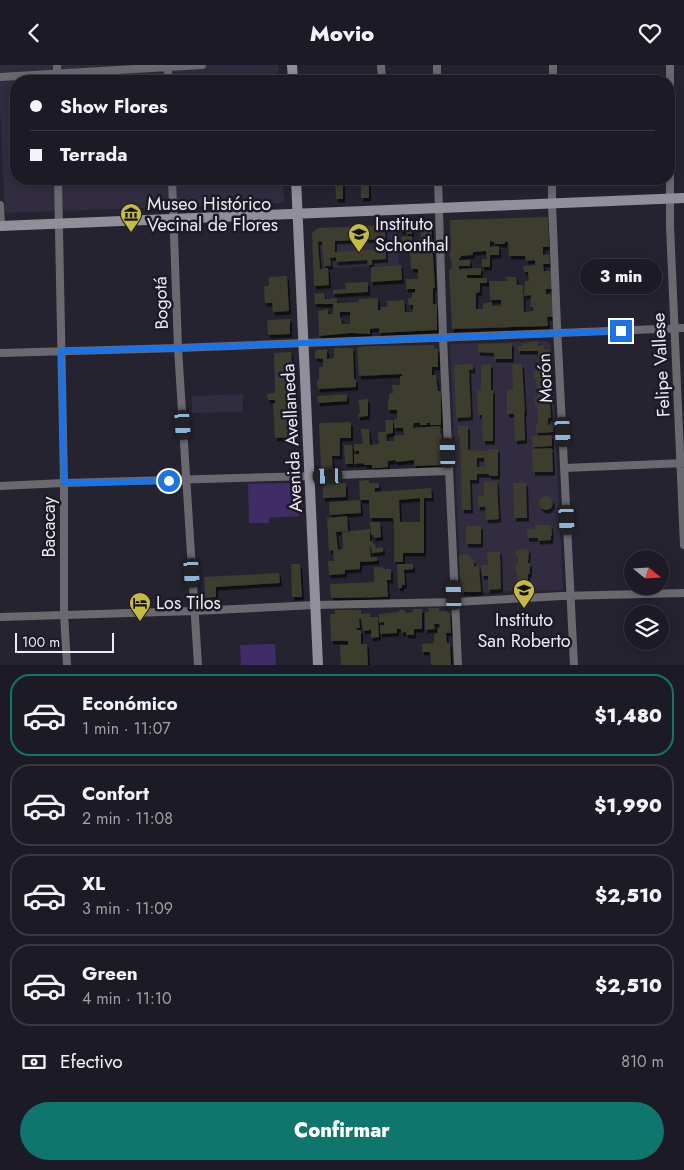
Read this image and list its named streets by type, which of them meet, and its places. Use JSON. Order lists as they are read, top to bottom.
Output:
{
  "streets": {
    "main road": ["Avenida Avellaneda"],
    "street": [
      "Bogotá",
      "Felipe Vallese",
      "Morón",
      "Bacacay"
    ]
  },
  "places": {
    "museum": ["Museo Histórico Vecinal de Flores"],
    "school or university": ["Instituto Schonthal", "Instituto San Roberto"],
    "hotel": ["Los Tilos"]
  },
  "scale_bar": "100 m",
  "north": "right",
  "page": {
    "header": "Movio",
    "banner": ["Show Flores", "Terrada"],
    "bubble": "3 min",
    "scale": "100 m",
    "list": [
      {
        "name": "Económico",
        "note": "1 min · 11:07",
        "value": "$1,480"
      },
      {
        "name": "Confort",
        "note": "2 min · 11:08",
        "value": "$1,990"
      },
      {
        "name": "XL",
        "note": "3 min · 11:09",
        "value": "$2,510"
      },
      {
        "name": "Green",
        "note": "4 min · 11:10",
        "value": "$2,510"
      }
    ],
    "pay": ["Efectivo", "810 m"],
    "buttons": "Confirmar"
  }
}
